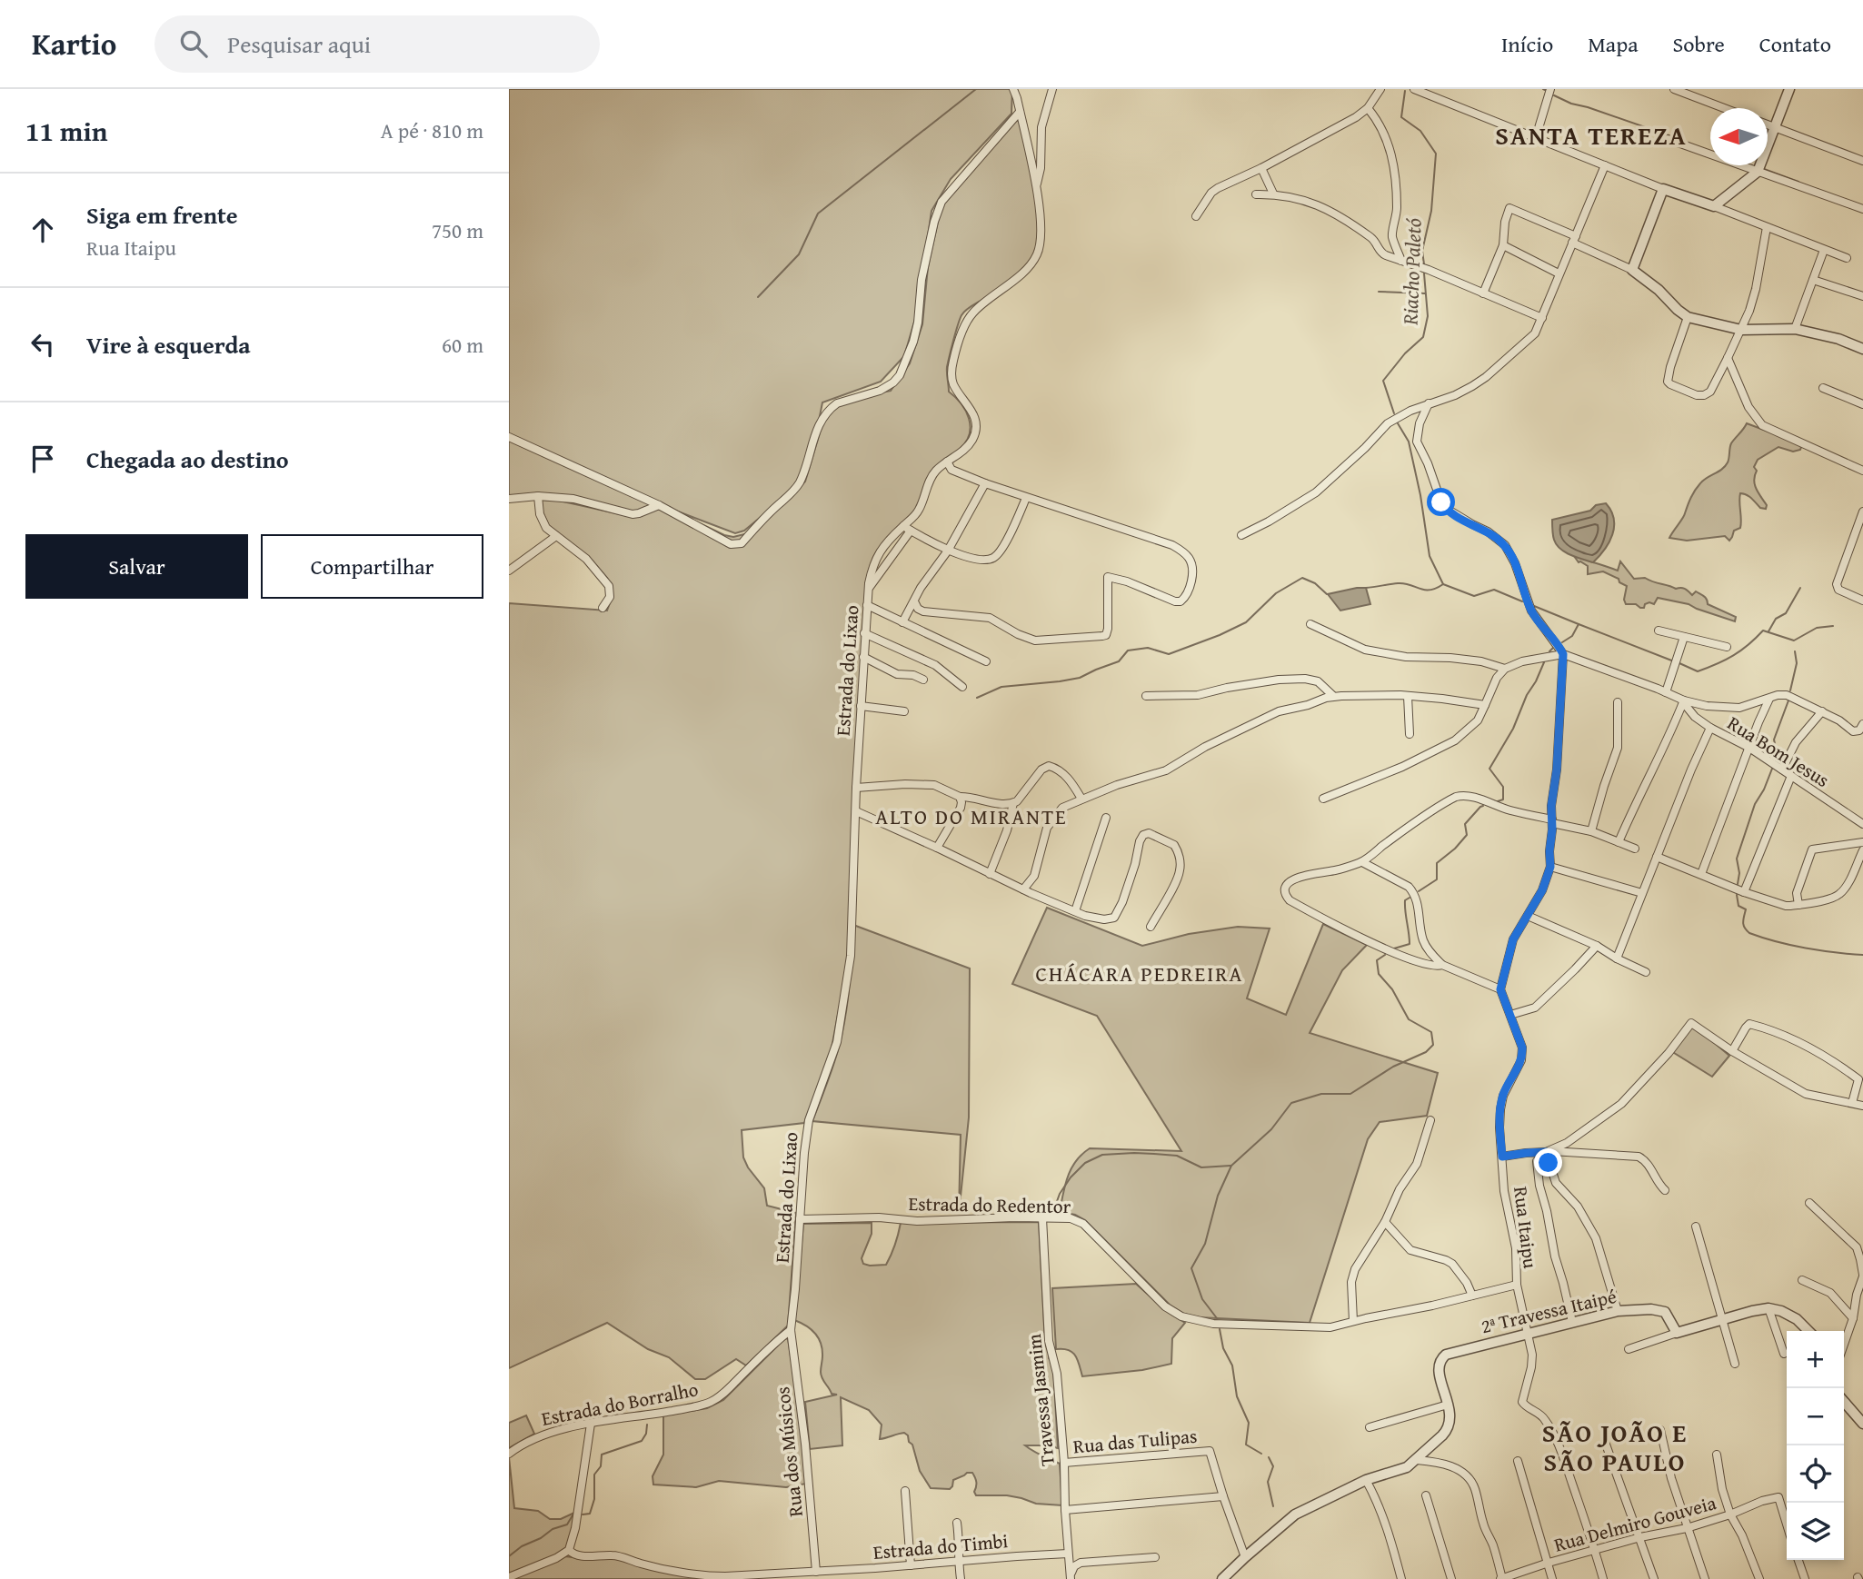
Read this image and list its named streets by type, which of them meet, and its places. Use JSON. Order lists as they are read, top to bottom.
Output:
{
  "streets": {
    "street": [
      "Estrada do Lixao",
      "Rua Bom Jesus",
      "Estrada do Redentor",
      "Rua Itaipu",
      "2ª Travessa Itaipé",
      "Travessa Jasmim",
      "Estrada do Borralho",
      "Rua das Tulipas",
      "Rua dos Músicos",
      "Rua Delmiro Gouveia",
      "Estrada do Timbi"
    ]
  },
  "crossings": [
    ["Estrada do Lixao", "Estrada do Redentor"],
    ["Estrada do Lixao", "Estrada do Borralho"],
    ["Estrada do Lixao", "Rua dos Músicos"],
    ["Estrada do Redentor", "Rua Itaipu"],
    ["Estrada do Redentor", "Travessa Jasmim"],
    ["Rua Itaipu", "2ª Travessa Itaipé"],
    ["Rua Itaipu", "Rua Delmiro Gouveia"],
    ["Travessa Jasmim", "Rua das Tulipas"],
    ["Travessa Jasmim", "Estrada do Timbi"],
    ["Estrada do Borralho", "Rua dos Músicos"],
    ["Rua dos Músicos", "Estrada do Timbi"]
  ],
  "districts": [
    "SANTA TEREZA",
    "ALTO DO MIRANTE",
    "CHÁCARA PEDREIRA",
    "SÃO JOÃO E SÃO PAULO"
  ],
  "water": ["Riacho Paletó"],
  "north": "left",
  "page": {
    "header": "Kartio",
    "search": "Pesquisar aqui",
    "nav": [
      "Início",
      "Mapa",
      "Sobre",
      "Contato"
    ],
    "heading": ["11 min", "A pé · 810 m"],
    "list": [
      ["Siga em frente", "Rua Itaipu", "750 m"],
      ["Vire à esquerda", "60 m"],
      "Chegada ao destino"
    ],
    "buttons": ["Salvar", "Compartilhar"],
    "map_buttons": ["+", "−"]
  }
}
